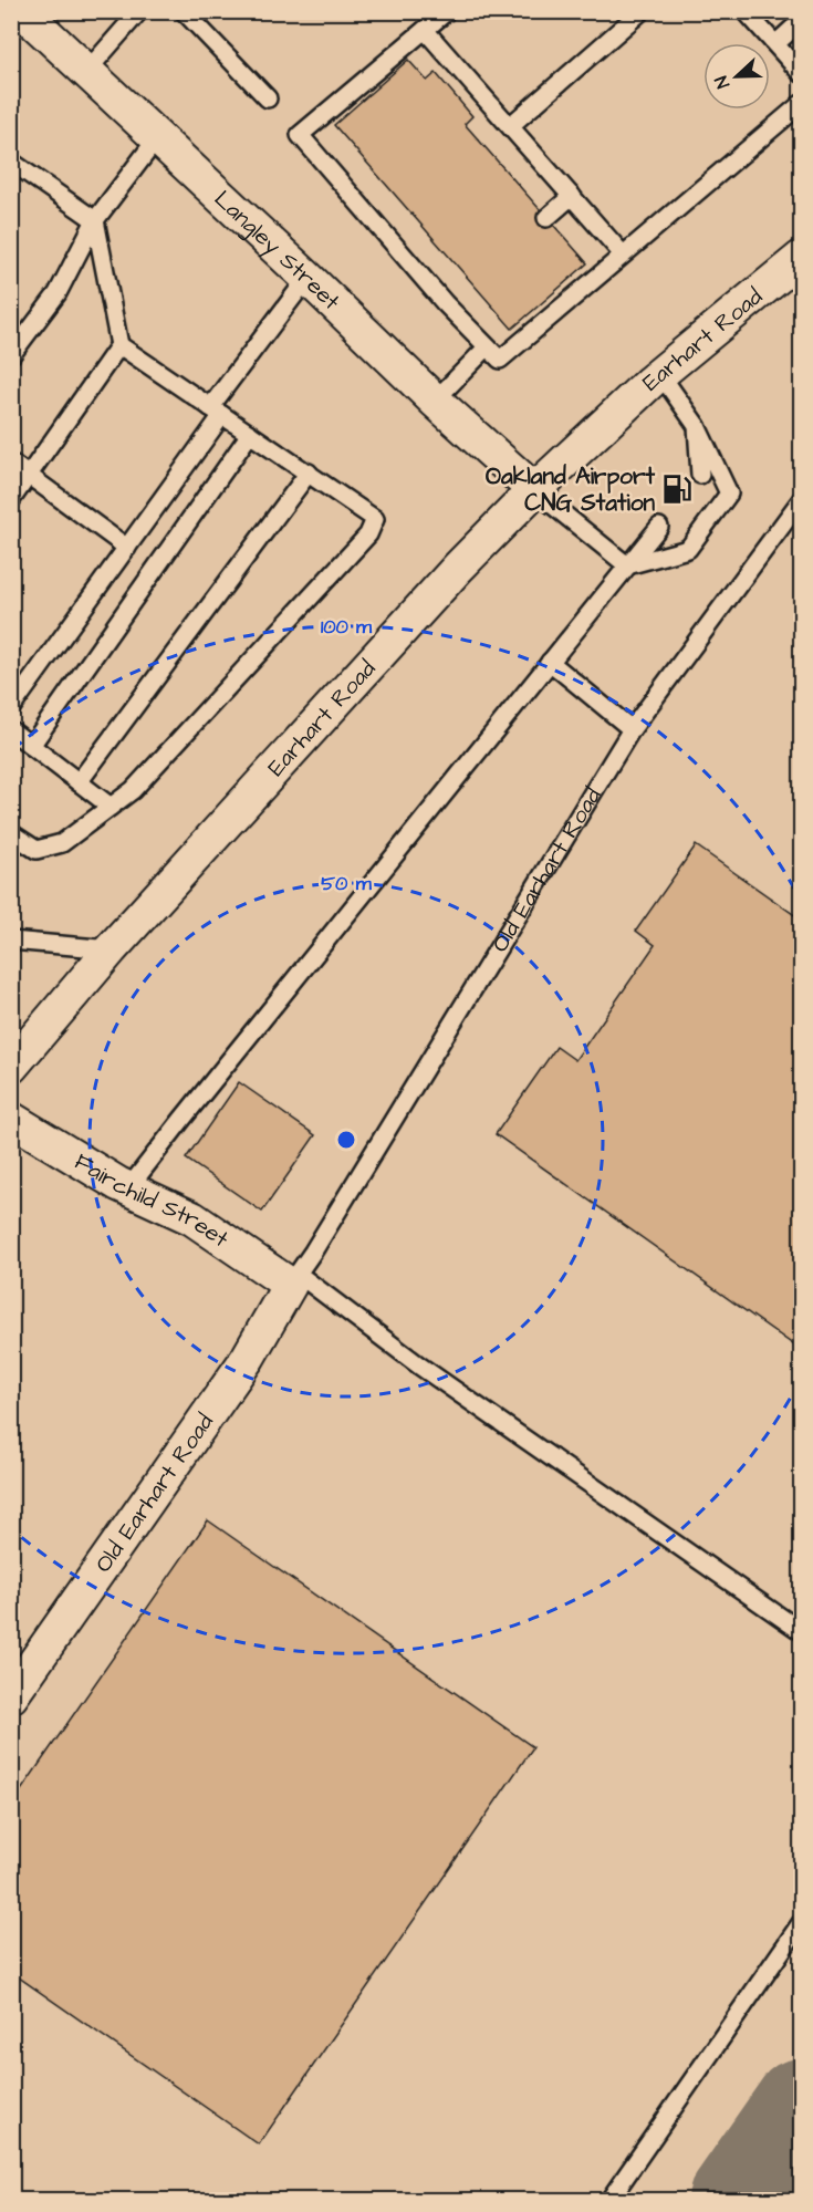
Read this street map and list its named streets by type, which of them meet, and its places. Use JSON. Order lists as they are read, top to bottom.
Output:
{
  "streets": {
    "street": [
      "Langley Street",
      "Earhart Road",
      "Old Earhart Road",
      "Fairchild Street"
    ]
  },
  "crossings": [
    ["Langley Street", "Earhart Road"],
    ["Old Earhart Road", "Fairchild Street"]
  ],
  "places": {
    "fuel station": ["Oakland Airport CNG Station"]
  },
  "north": "left",
  "rings": ["100 m", "50 m"]
}
